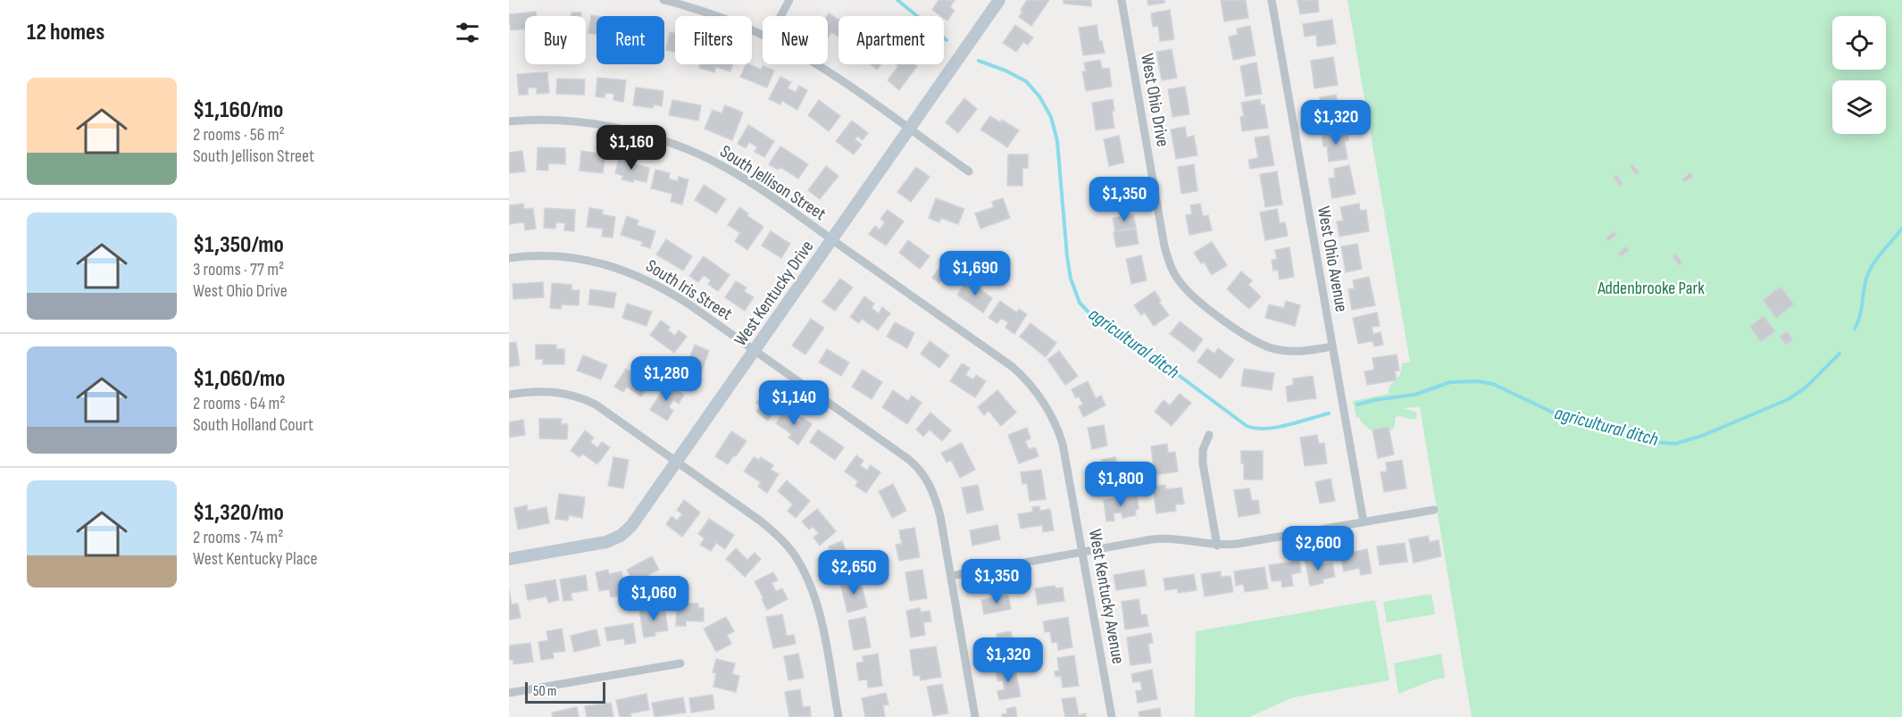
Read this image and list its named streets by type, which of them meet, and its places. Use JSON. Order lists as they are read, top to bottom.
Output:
{
  "streets": {
    "street": [
      "West Ohio Drive",
      "South Jellison Street",
      "West Ohio Avenue",
      "South Iris Street",
      "West Kentucky Drive",
      "West Kentucky Avenue"
    ]
  },
  "crossings": [
    ["West Ohio Drive", "West Ohio Avenue"],
    ["South Jellison Street", "West Kentucky Drive"],
    ["South Jellison Street", "West Kentucky Avenue"],
    ["South Iris Street", "West Kentucky Drive"],
    ["West Kentucky Drive", "West Kentucky Avenue"]
  ],
  "water": ["agricultural ditch"],
  "parks": ["Addenbrooke Park"],
  "scale_bar": "50 m",
  "page": {
    "heading": "12 homes",
    "chip": [
      "Buy",
      "Rent",
      "Filters",
      "New",
      "Apartment"
    ],
    "list": [
      {
        "name": "$1,160/mo",
        "note": "2 rooms · 56 m² · South Jellison Street"
      },
      {
        "name": "$1,350/mo",
        "note": "3 rooms · 77 m² · West Ohio Drive"
      },
      {
        "name": "$1,060/mo",
        "note": "2 rooms · 64 m² · South Holland Court"
      },
      {
        "name": "$1,320/mo",
        "note": "2 rooms · 74 m² · West Kentucky Place"
      }
    ],
    "price": [
      "$1,320",
      "$1,160",
      "$1,350",
      "$1,690",
      "$1,280",
      "$1,140",
      "$1,800",
      "$2,600",
      "$2,650",
      "$1,350",
      "$1,060",
      "$1,320"
    ],
    "scale": "50 m"
  }
}
